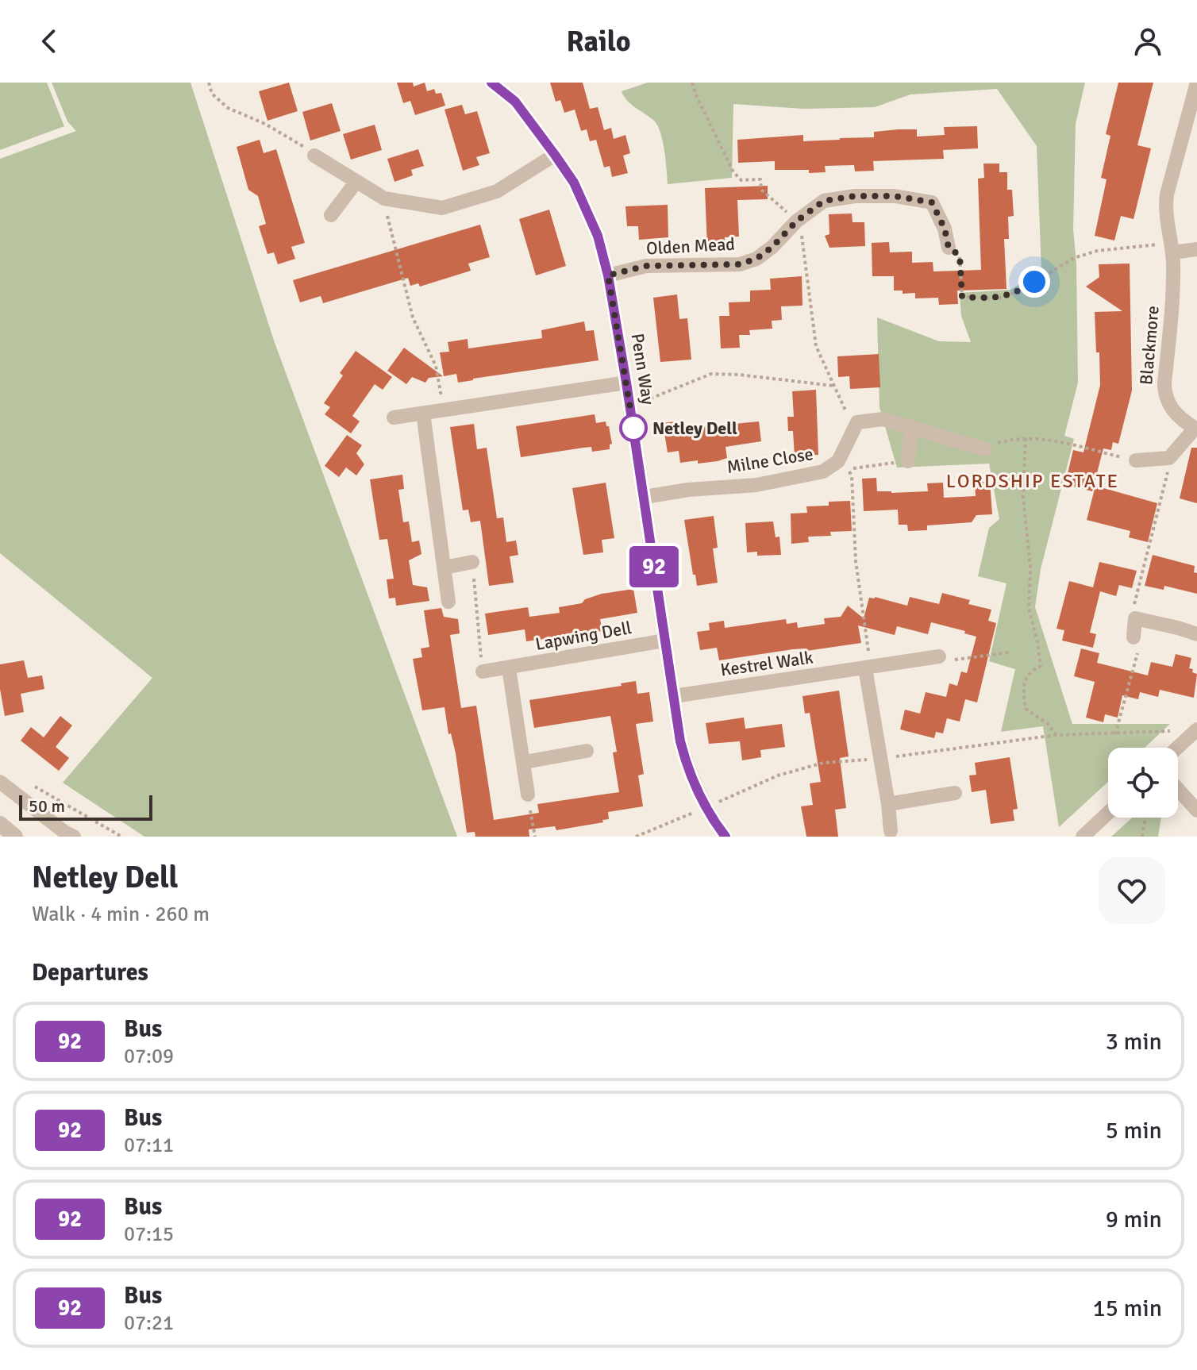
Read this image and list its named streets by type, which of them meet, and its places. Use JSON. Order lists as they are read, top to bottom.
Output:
{
  "streets": {
    "street": [
      "Olden Mead",
      "Blackmore",
      "Penn Way",
      "Milne Close",
      "Lapwing Dell",
      "Kestrel Walk"
    ]
  },
  "crossings": [
    ["Olden Mead", "Penn Way"],
    ["Penn Way", "Milne Close"],
    ["Penn Way", "Lapwing Dell"],
    ["Penn Way", "Kestrel Walk"]
  ],
  "districts": ["LORDSHIP ESTATE"],
  "places": ["Netley Dell"],
  "lines": ["bus line 92"],
  "scale_bar": "50 m",
  "page": {
    "header": "Railo",
    "on_map": "92",
    "scale": "50 m",
    "heading": [
      ["Netley Dell", "Walk · 4 min · 260 m"],
      "Departures"
    ],
    "list": [
      {
        "mark": "92",
        "name": "Bus",
        "note": "07:09",
        "value": "3 min"
      },
      {
        "mark": "92",
        "name": "Bus",
        "note": "07:11",
        "value": "5 min"
      },
      {
        "mark": "92",
        "name": "Bus",
        "note": "07:15",
        "value": "9 min"
      },
      {
        "mark": "92",
        "name": "Bus",
        "note": "07:21",
        "value": "15 min"
      }
    ]
  }
}
